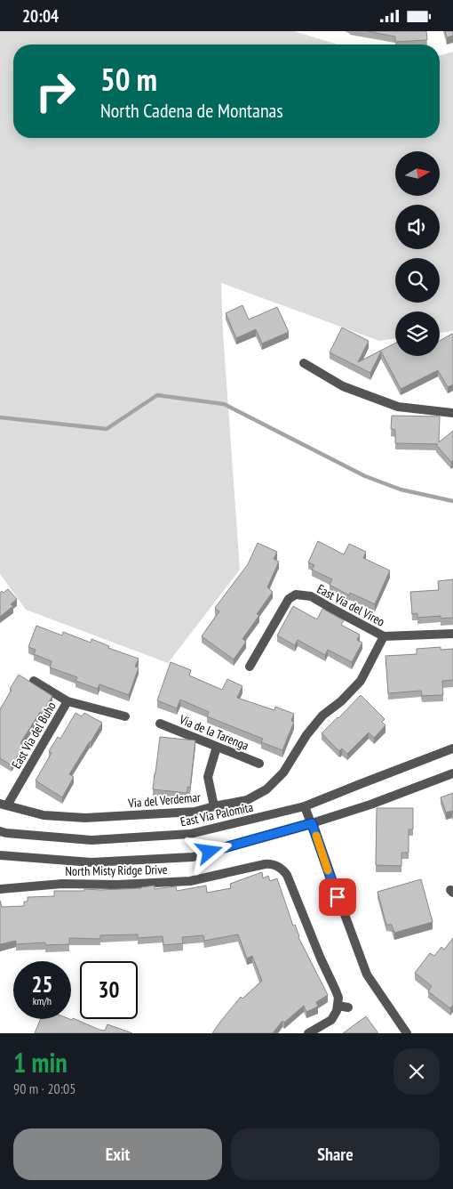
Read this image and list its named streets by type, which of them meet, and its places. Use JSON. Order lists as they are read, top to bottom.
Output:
{
  "streets": {
    "street": [
      "East Via del Vireo",
      "Via de la Tarenga",
      "East Via del Buho",
      "Via del Verdemar",
      "East Via Palomita",
      "North Misty Ridge Drive"
    ]
  },
  "crossings": [
    ["East Via del Vireo", "Via del Verdemar"],
    ["East Via del Buho", "Via del Verdemar"]
  ],
  "north": "right",
  "page": {
    "status": "20:04",
    "turn": ["50 m", "North Cadena de Montanas"],
    "speed": "25 km/h",
    "limit": "30",
    "heading": ["1 min", "90 m · 20:05"],
    "buttons": ["Exit", "Share"]
  }
}
